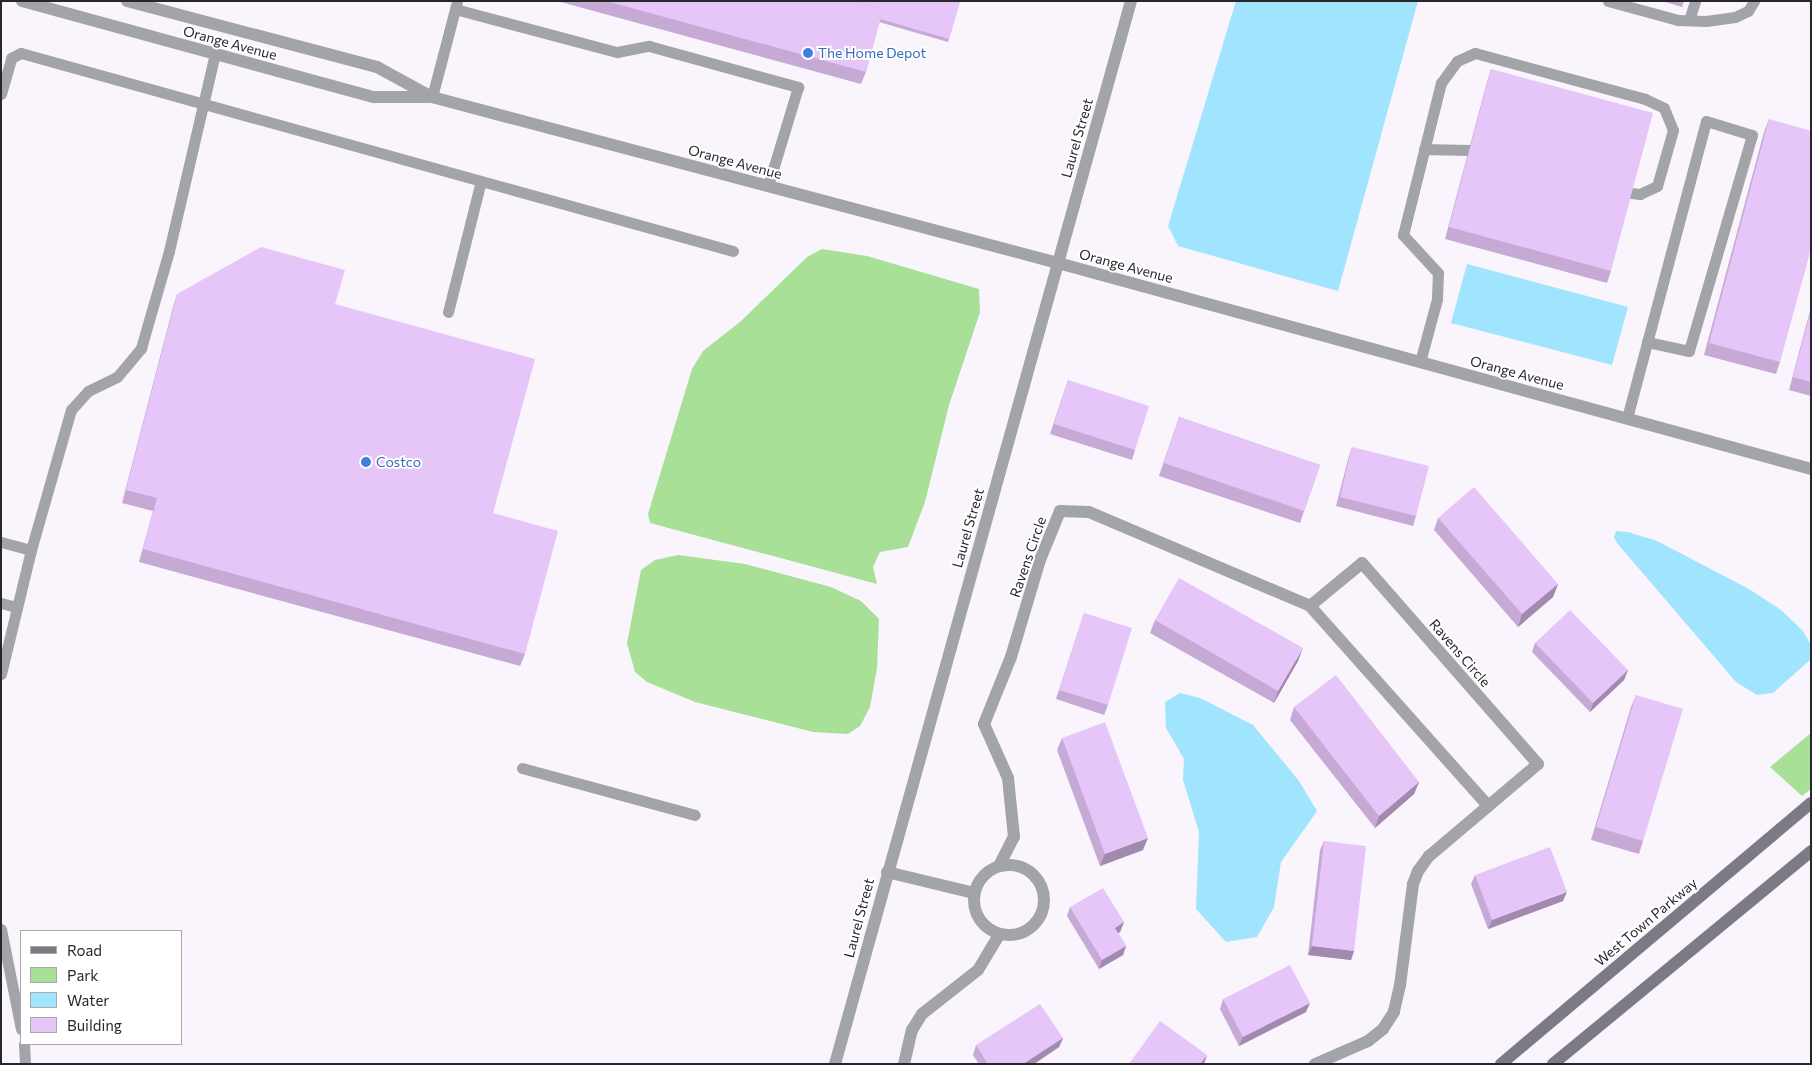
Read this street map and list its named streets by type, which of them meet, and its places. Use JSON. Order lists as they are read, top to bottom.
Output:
{
  "streets": {
    "main road": ["West Town Parkway"],
    "street": ["Orange Avenue", "Laurel Street", "Ravens Circle"]
  },
  "crossings": [
    ["Orange Avenue", "Laurel Street"]
  ],
  "places": ["The Home Depot", "Costco"],
  "legend": [
    "Road",
    "Park",
    "Water",
    "Building"
  ]
}
